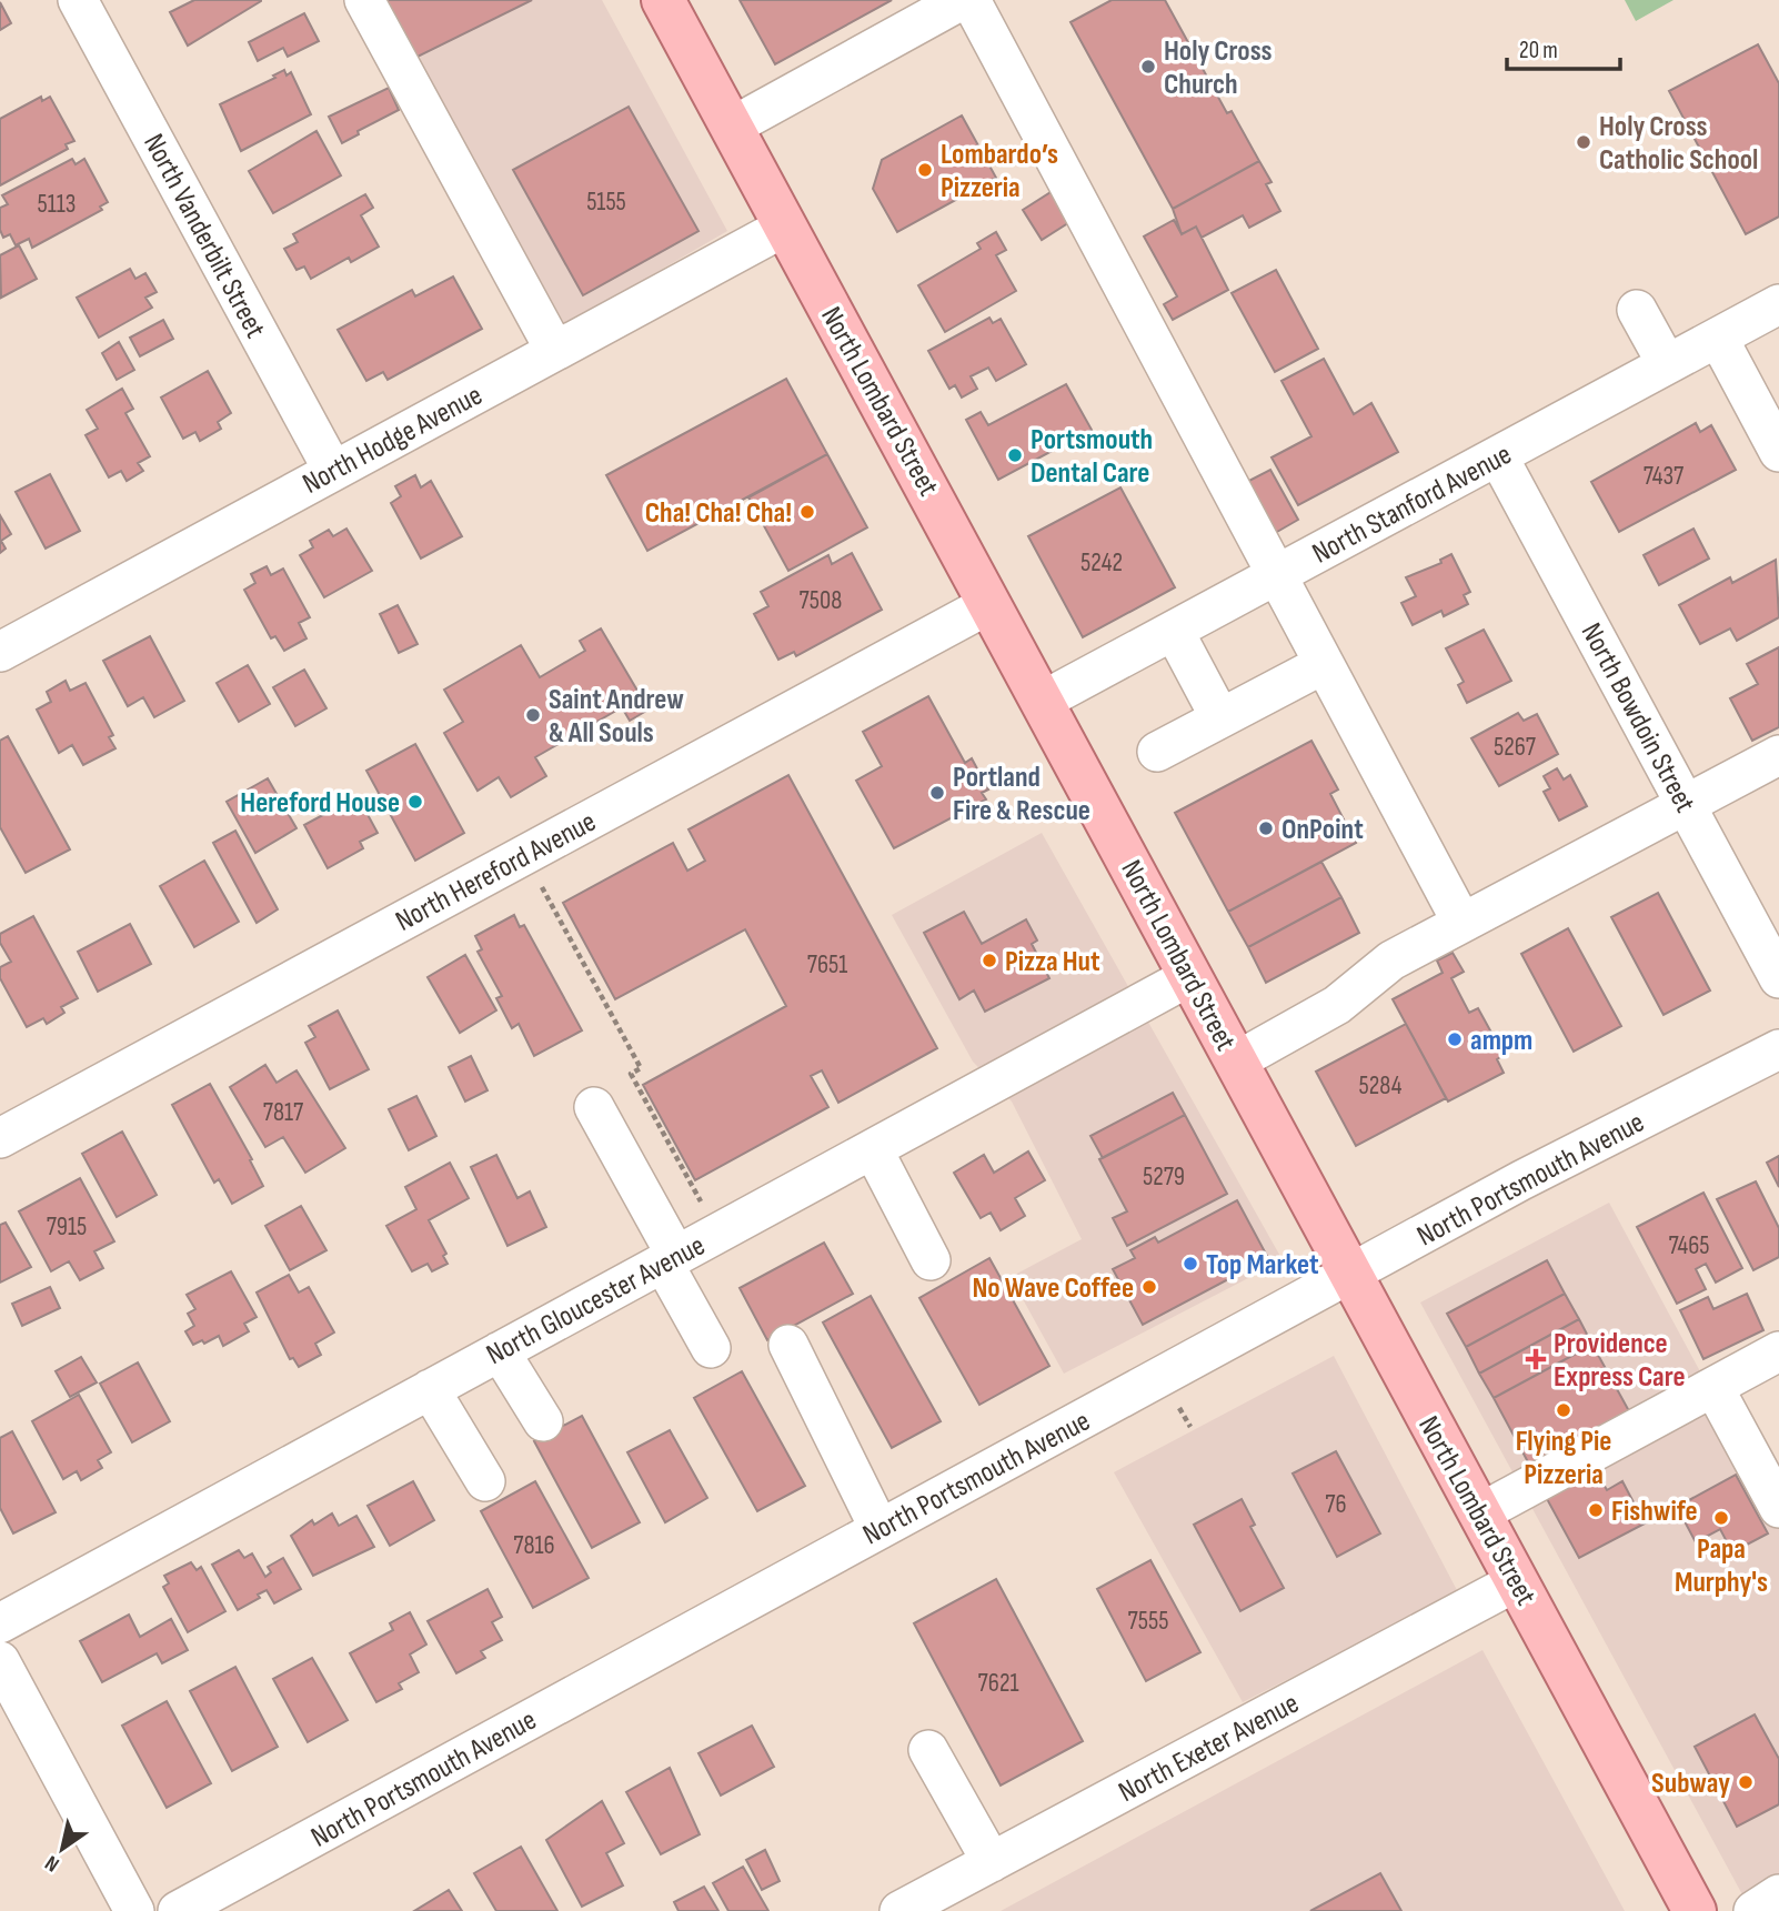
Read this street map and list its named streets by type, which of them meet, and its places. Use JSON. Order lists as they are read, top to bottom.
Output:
{
  "streets": {
    "main road": ["North Lombard Street"],
    "street": [
      "North Vanderbilt Street",
      "North Hodge Avenue",
      "North Stanford Avenue",
      "North Bowdoin Street",
      "North Hereford Avenue",
      "North Portsmouth Avenue",
      "North Gloucester Avenue",
      "North Exeter Avenue"
    ]
  },
  "crossings": [
    ["North Vanderbilt Street", "North Hodge Avenue"],
    ["North Lombard Street", "North Hodge Avenue"],
    ["North Lombard Street", "North Stanford Avenue"],
    ["North Lombard Street", "North Hereford Avenue"],
    ["North Lombard Street", "North Portsmouth Avenue"],
    ["North Lombard Street", "North Gloucester Avenue"],
    ["North Lombard Street", "North Exeter Avenue"],
    ["North Stanford Avenue", "North Bowdoin Street"]
  ],
  "places": {
    "other": [
      "Holy Cross Church",
      "Holy Cross Catholic School",
      "Lombardo’s Pizzeria",
      "Portsmouth Dental Care",
      "Cha! Cha! Cha!",
      "Saint Andrew & All Souls",
      "Portland Fire & Rescue",
      "Hereford House",
      "OnPoint",
      "Pizza Hut",
      "ampm",
      "Top Market",
      "No Wave Coffee",
      "Flying Pie Pizzeria",
      "Fishwife",
      "Papa Murphy's",
      "Subway"
    ],
    "health": ["Providence Express Care"]
  },
  "house_numbers": [
    "5155",
    "5113",
    "7437",
    "5242",
    "7508",
    "5267",
    "7651",
    "5284",
    "7817",
    "5279",
    "7915",
    "7465",
    "76",
    "7816",
    "7555",
    "7621"
  ],
  "scale_bar": "20 m",
  "north": "bottom left"
}
